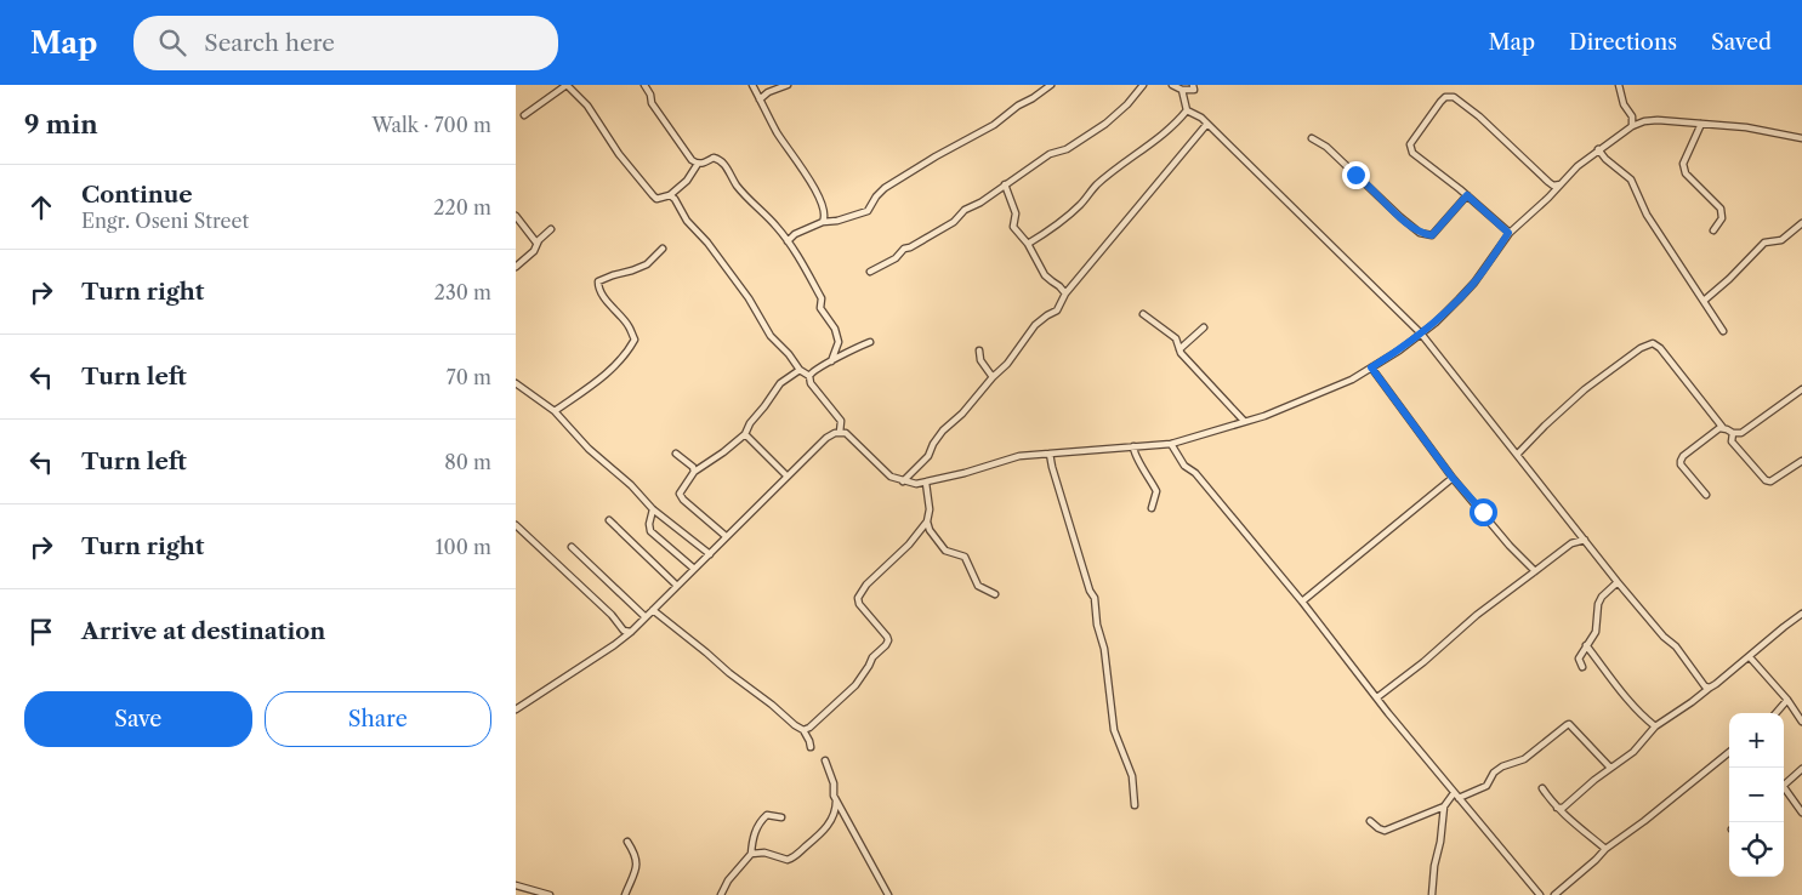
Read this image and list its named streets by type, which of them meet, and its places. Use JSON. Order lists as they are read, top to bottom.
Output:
{
  "page": {
    "header": "Map",
    "search": "Search here",
    "nav": ["Map", "Directions", "Saved"],
    "heading": ["9 min", "Walk · 700 m"],
    "list": [
      ["Continue", "Engr. Oseni Street", "220 m"],
      ["Turn right", "230 m"],
      ["Turn left", "70 m"],
      ["Turn left", "80 m"],
      ["Turn right", "100 m"],
      "Arrive at destination"
    ],
    "buttons": ["Save", "Share"],
    "map_buttons": ["+", "−"]
  }
}
